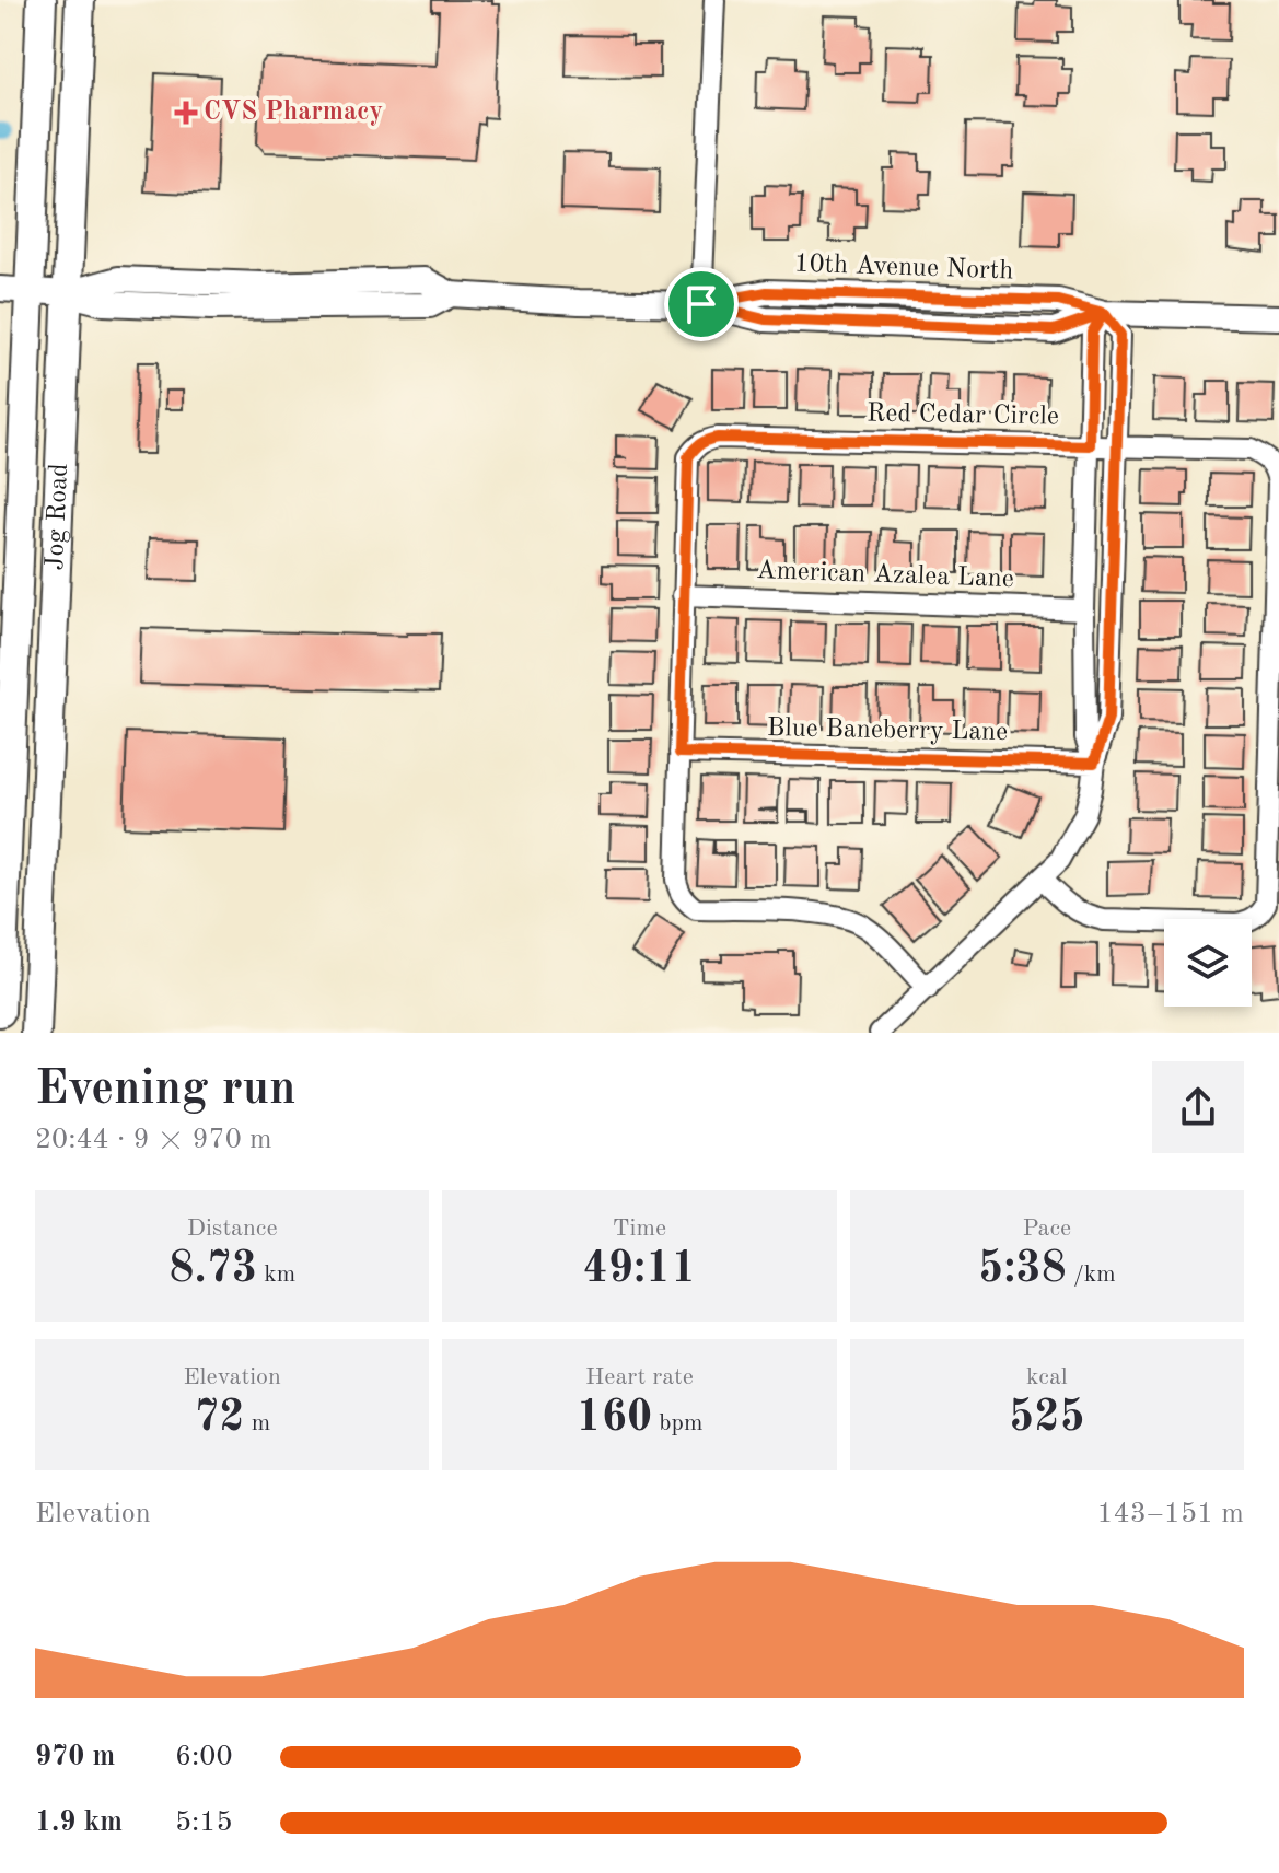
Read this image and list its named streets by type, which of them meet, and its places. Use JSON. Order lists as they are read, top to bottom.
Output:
{
  "streets": {
    "main road": ["Jog Road"],
    "street": ["Red Cedar Circle", "American Azalea Lane", "Blue Baneberry Lane"]
  },
  "crossings": [
    ["Red Cedar Circle", "American Azalea Lane"],
    ["Red Cedar Circle", "Blue Baneberry Lane"]
  ],
  "places": {
    "health": ["CVS Pharmacy"]
  },
  "page": {
    "heading": ["Evening run", "20:44 · 9 × 970 m"],
    "stats": [
      ["Distance", "8.73 km"],
      ["Time", "49:11"],
      ["Pace", "5:38 /km"],
      ["Elevation", "72 m"],
      ["Heart rate", "160 bpm"],
      ["kcal", "525"]
    ],
    "chart": ["Elevation", "143–151 m"],
    "list": [
      {
        "name": "970 m",
        "note": "6:00"
      },
      {
        "name": "1.9 km",
        "note": "5:15"
      }
    ]
  }
}
